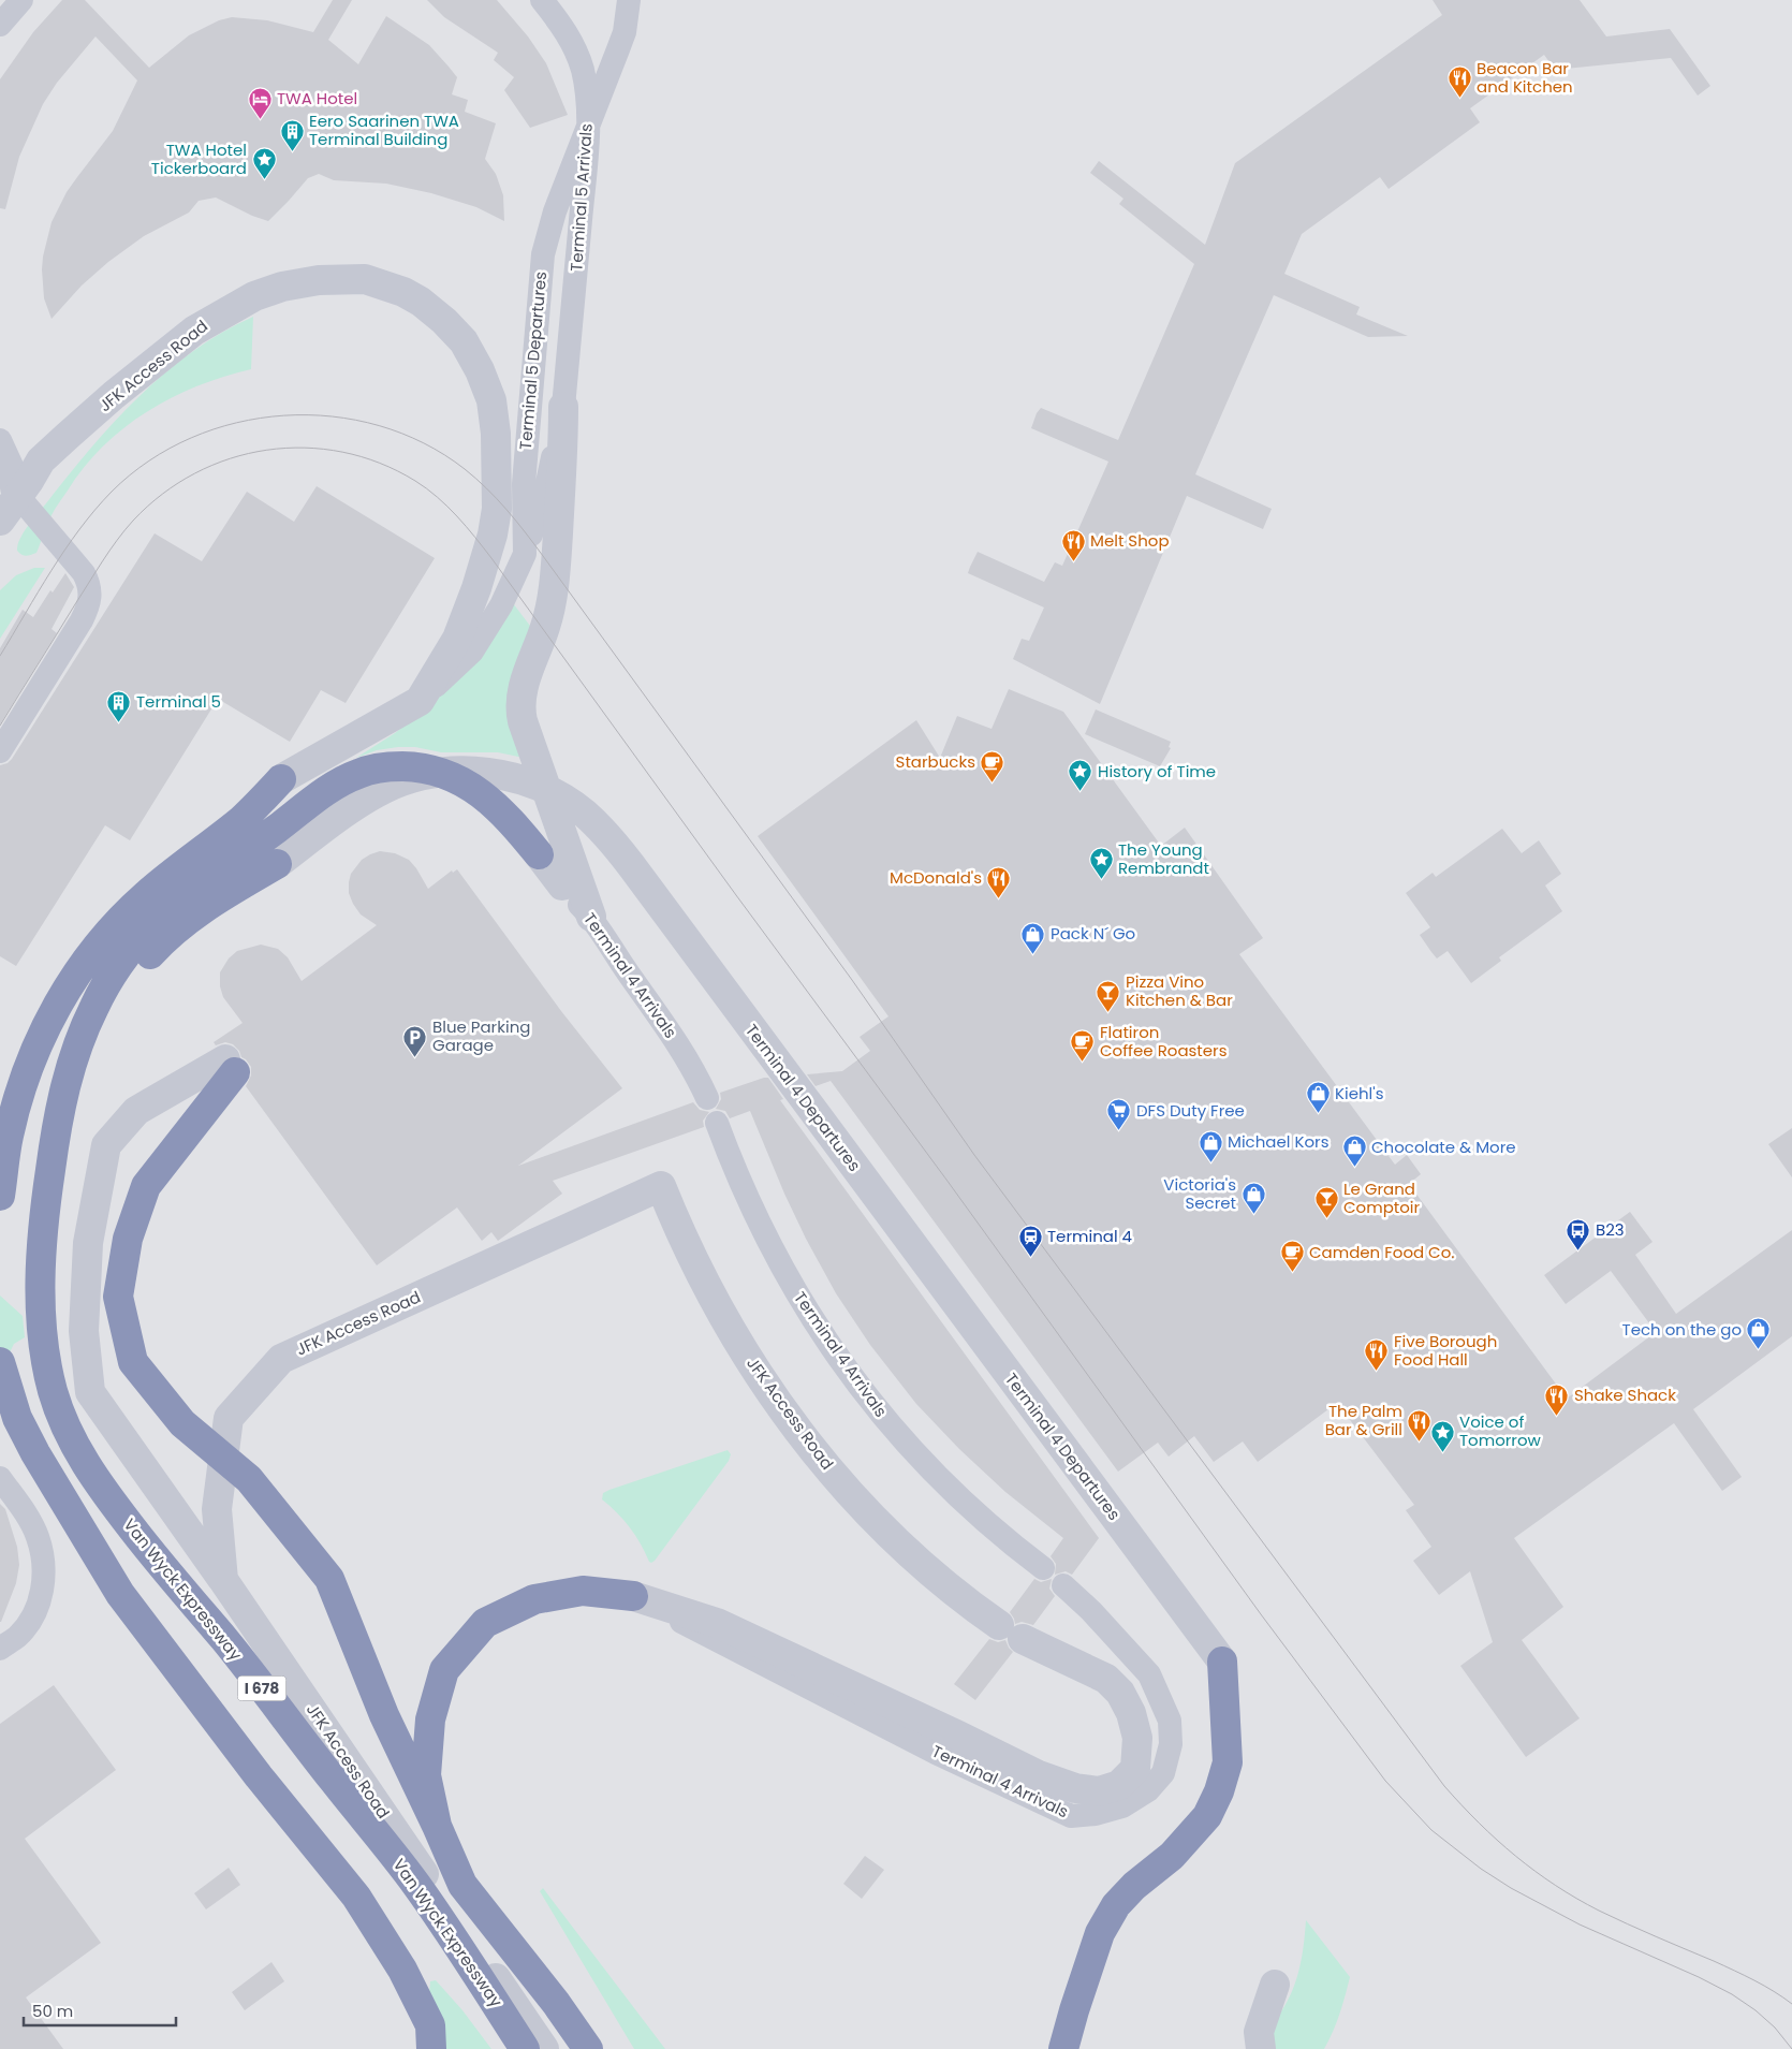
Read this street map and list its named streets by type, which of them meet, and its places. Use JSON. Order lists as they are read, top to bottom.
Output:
{
  "streets": {
    "highway": ["Van Wyck Expressway", "I 678"],
    "street": [
      "Terminal 5 Arrivals",
      "Terminal 5 Departures",
      "JFK Access Road",
      "Terminal 4 Arrivals",
      "Terminal 4 Departures"
    ]
  },
  "crossings": [
    ["Terminal 5 Arrivals", "Terminal 5 Departures"],
    ["Terminal 5 Departures", "JFK Access Road"]
  ],
  "places": {
    "restaurant": [
      "Beacon Bar and Kitchen",
      "Melt Shop",
      "McDonald's",
      "Five Borough Food Hall",
      "Shake Shack",
      "The Palm Bar & Grill"
    ],
    "hotel": ["TWA Hotel"],
    "building": ["Eero Saarinen TWA Terminal Building", "Terminal 5"],
    "place": [
      "TWA Hotel Tickerboard",
      "History of Time",
      "The Young Rembrandt",
      "Voice of Tomorrow"
    ],
    "cafe": ["Starbucks", "Flatiron Coffee Roasters", "Camden Food Co."],
    "shop": [
      "Pack N´ Go",
      "Kiehl's",
      "Michael Kors",
      "Chocolate & More",
      "Victoria's Secret",
      "Tech on the go"
    ],
    "bar": ["Pizza Vino Kitchen & Bar", "Le Grand Comptoir"],
    "parking": ["Blue Parking Garage"],
    "supermarket": ["DFS Duty Free"],
    "bus stop": ["B23"],
    "station": ["Terminal 4"]
  },
  "scale_bar": "50 m"
}
